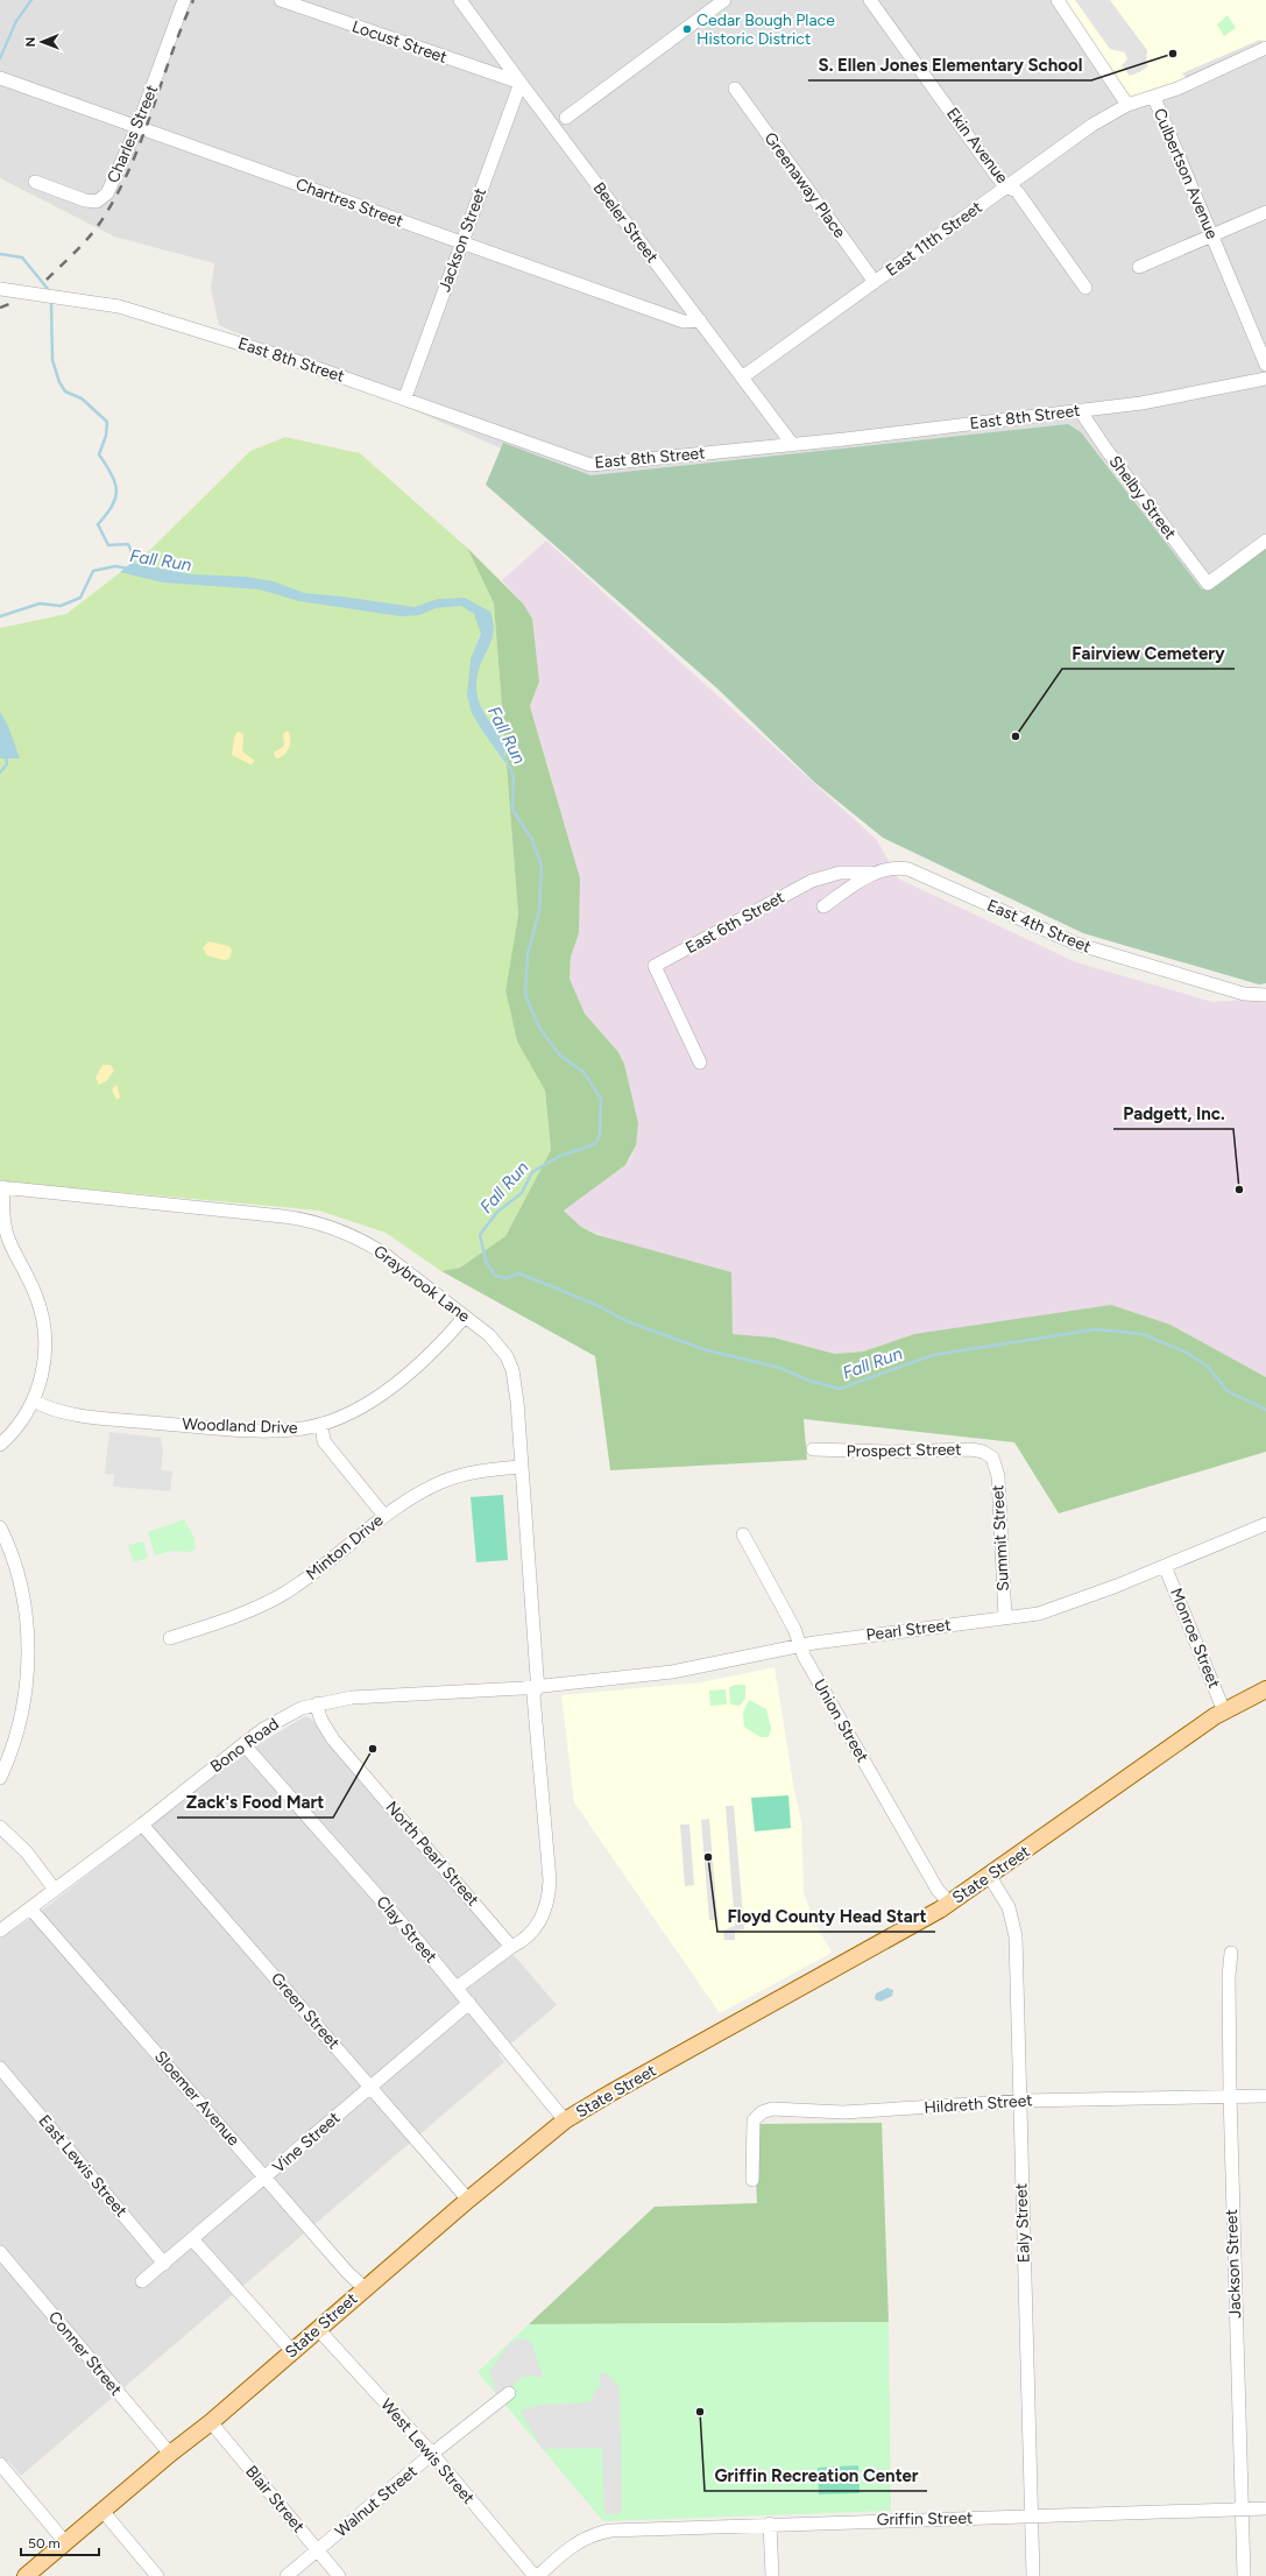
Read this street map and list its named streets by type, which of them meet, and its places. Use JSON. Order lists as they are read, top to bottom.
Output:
{
  "streets": {
    "main road": ["State Street"],
    "street": [
      "Locust Street",
      "Charles Street",
      "Ekin Avenue",
      "Culbertson Avenue",
      "Greenaway Place",
      "Chartres Street",
      "Beeler Street",
      "East 11th Street",
      "Jackson Street",
      "East 8th Street",
      "Shelby Street",
      "East 6th Street",
      "East 4th Street",
      "Graybrook Lane",
      "Woodland Drive",
      "Prospect Street",
      "Summit Street",
      "Minton Drive",
      "Pearl Street",
      "Monroe Street",
      "Union Street",
      "Bono Road",
      "North Pearl Street",
      "Clay Street",
      "Green Street",
      "Sloemer Avenue",
      "Hildreth Street",
      "Vine Street",
      "East Lewis Street",
      "Ealy Street",
      "Conner Street",
      "West Lewis Street",
      "Blair Street",
      "Walnut Street",
      "Griffin Street"
    ]
  },
  "crossings": [
    ["Locust Street", "Beeler Street"],
    ["Locust Street", "Jackson Street"],
    ["Charles Street", "Chartres Street"],
    ["Ekin Avenue", "East 11th Street"],
    ["Culbertson Avenue", "East 11th Street"],
    ["Greenaway Place", "East 11th Street"],
    ["Chartres Street", "Beeler Street"],
    ["Chartres Street", "Jackson Street"],
    ["Beeler Street", "East 11th Street"],
    ["Beeler Street", "Jackson Street"],
    ["Beeler Street", "East 8th Street"],
    ["Jackson Street", "East 8th Street"],
    ["Jackson Street", "Hildreth Street"],
    ["Jackson Street", "Griffin Street"],
    ["East 8th Street", "Shelby Street"],
    ["East 6th Street", "East 4th Street"],
    ["Graybrook Lane", "Woodland Drive"],
    ["Graybrook Lane", "Minton Drive"],
    ["Graybrook Lane", "Pearl Street"],
    ["Graybrook Lane", "Bono Road"],
    ["Graybrook Lane", "North Pearl Street"],
    ["Prospect Street", "Summit Street"],
    ["Summit Street", "Pearl Street"],
    ["Pearl Street", "Monroe Street"],
    ["Pearl Street", "Union Street"],
    ["Pearl Street", "Bono Road"],
    ["Monroe Street", "State Street"],
    ["Union Street", "State Street"],
    ["Bono Road", "North Pearl Street"],
    ["Bono Road", "Clay Street"],
    ["Bono Road", "Green Street"],
    ["Bono Road", "Sloemer Avenue"],
    ["State Street", "Clay Street"],
    ["State Street", "Green Street"],
    ["State Street", "Sloemer Avenue"],
    ["State Street", "Ealy Street"],
    ["State Street", "Conner Street"],
    ["State Street", "West Lewis Street"],
    ["State Street", "Blair Street"],
    ["Clay Street", "Vine Street"],
    ["Green Street", "Vine Street"],
    ["Sloemer Avenue", "Vine Street"],
    ["Hildreth Street", "Ealy Street"],
    ["Vine Street", "East Lewis Street"],
    ["Ealy Street", "Griffin Street"],
    ["West Lewis Street", "Walnut Street"],
    ["Blair Street", "Walnut Street"]
  ],
  "water": ["Fall Run"],
  "places": [
    "Cedar Bough Place Historic District",
    "S. Ellen Jones Elementary School",
    "Fairview Cemetery",
    "Padgett, Inc.",
    "Zack's Food Mart",
    "Floyd County Head Start",
    "Griffin Recreation Center"
  ],
  "scale_bar": "50 m",
  "north": "left"
}
